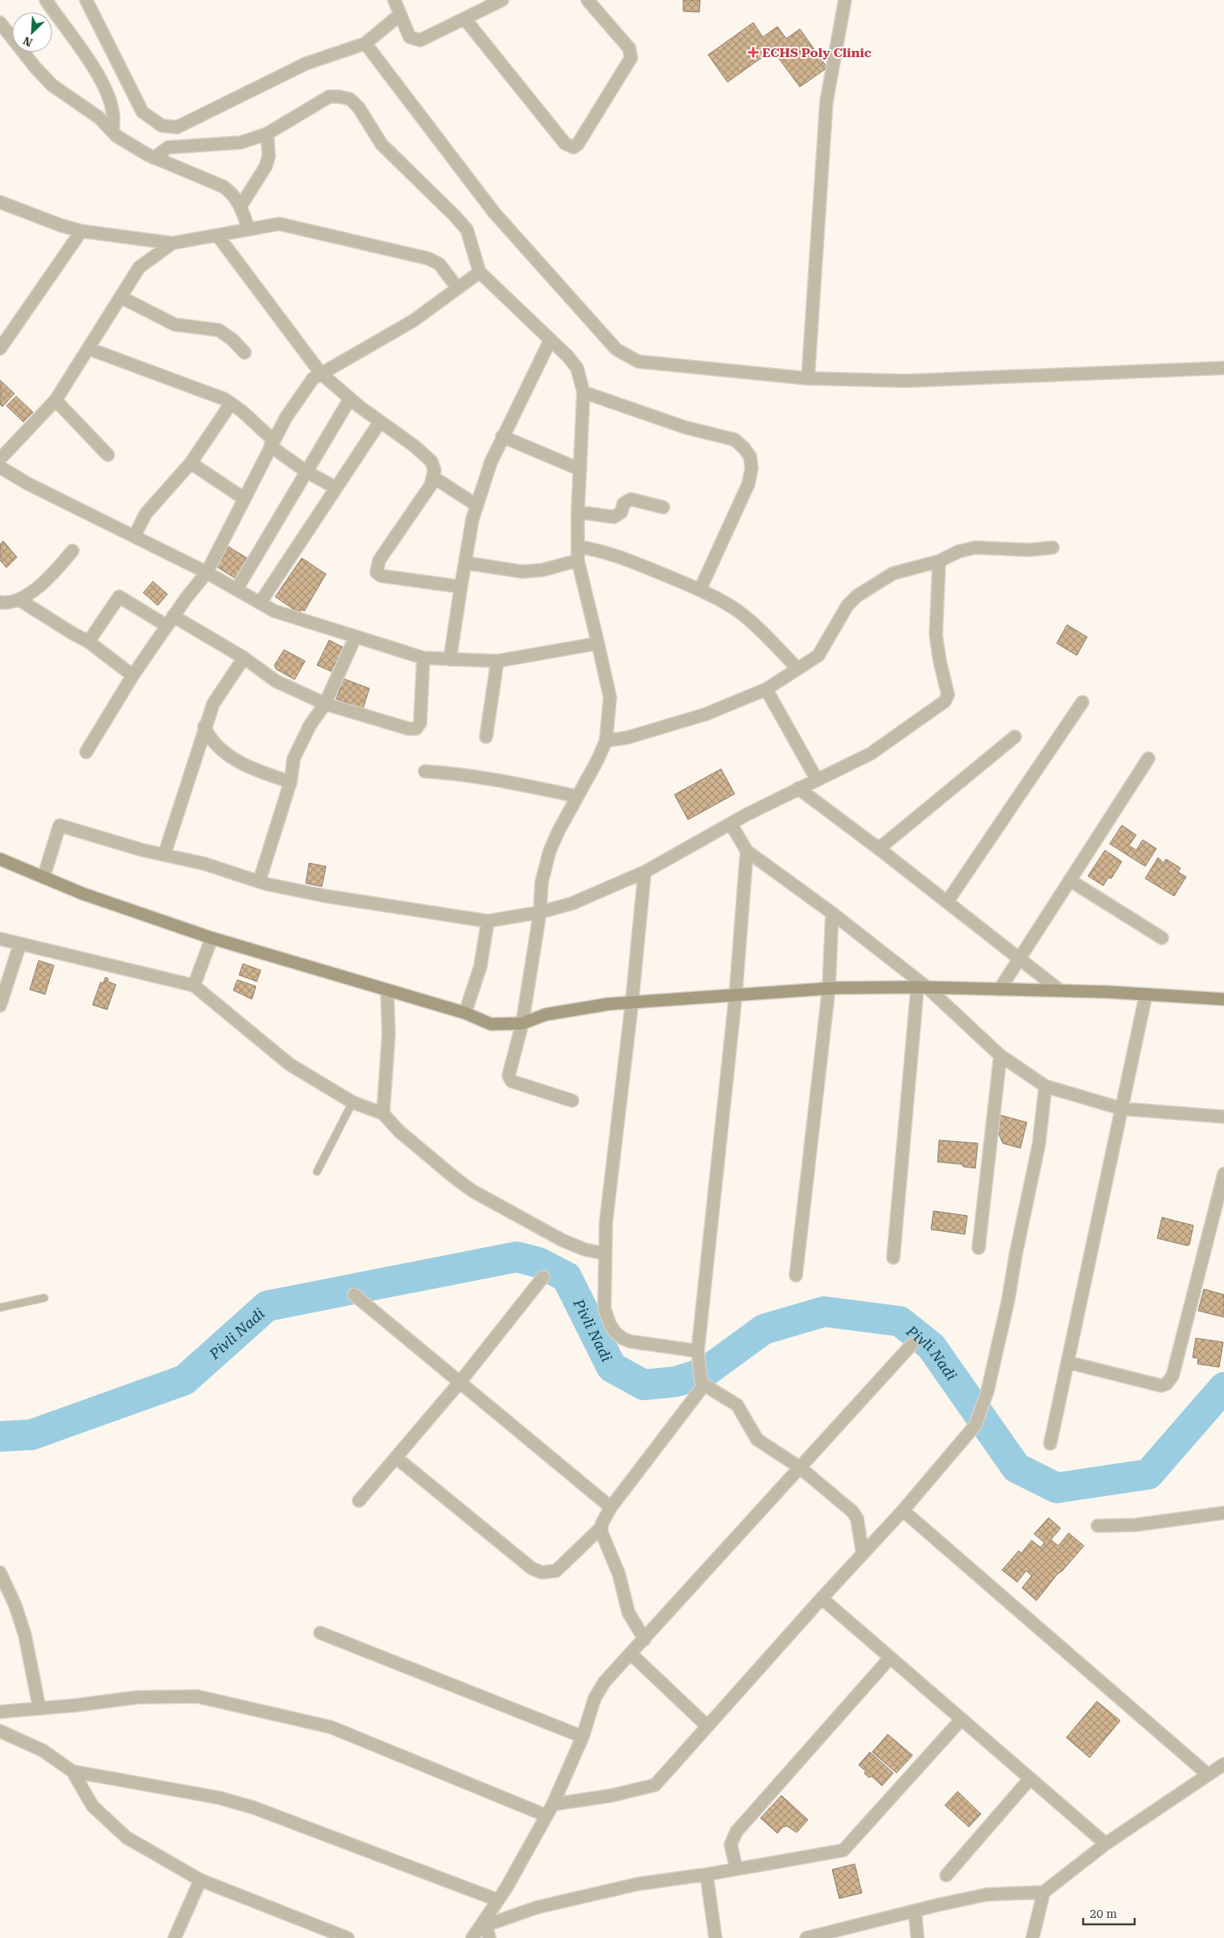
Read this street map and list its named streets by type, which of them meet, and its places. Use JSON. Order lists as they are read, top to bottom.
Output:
{
  "water": ["Pivli Nadi"],
  "places": {
    "health": ["ECHS Poly Clinic"]
  },
  "scale_bar": "20 m",
  "north": "bottom left"
}
